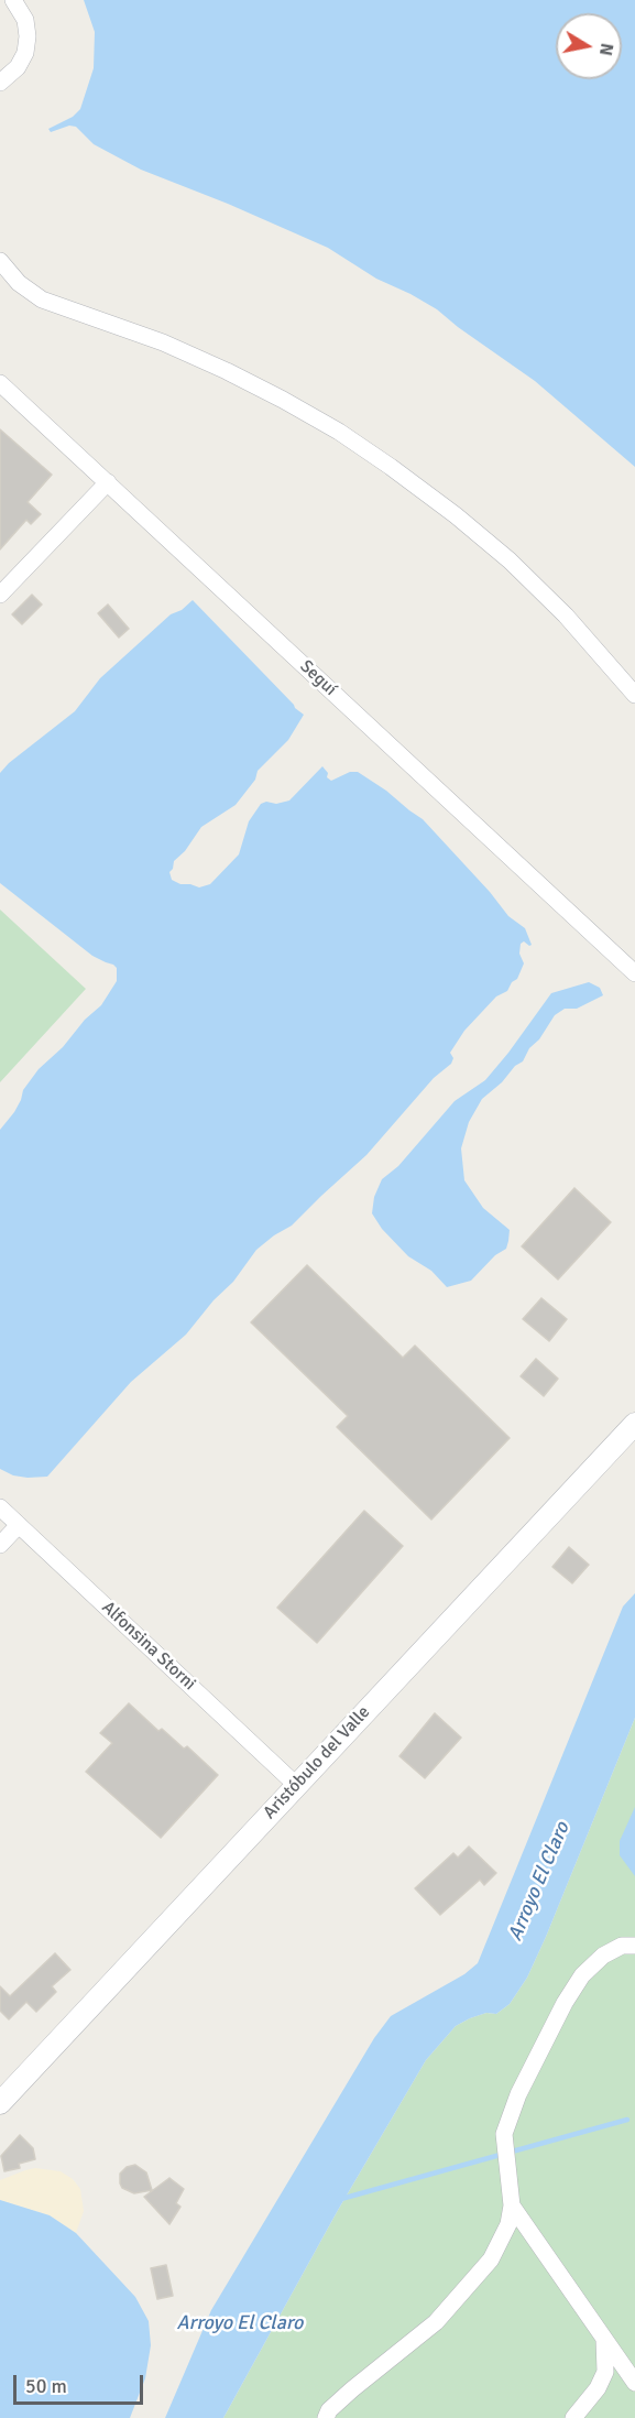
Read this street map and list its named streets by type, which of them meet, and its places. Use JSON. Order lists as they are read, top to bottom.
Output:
{
  "streets": {
    "street": ["Seguí", "Alfonsina Storni", "Aristóbulo del Valle"]
  },
  "crossings": [
    ["Alfonsina Storni", "Aristóbulo del Valle"]
  ],
  "water": ["Arroyo El Claro"],
  "scale_bar": "50 m",
  "north": "right"
}
